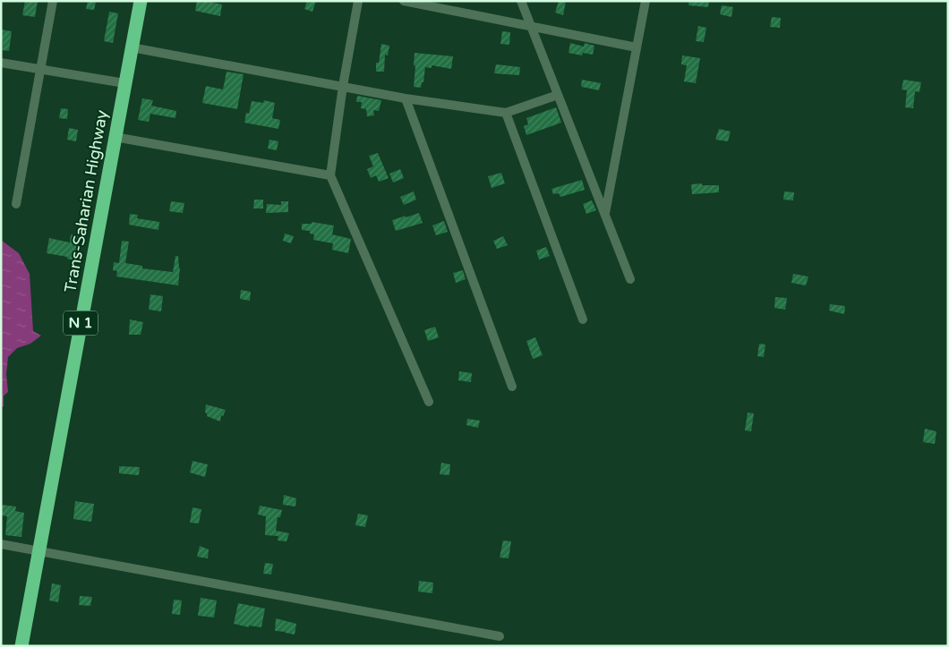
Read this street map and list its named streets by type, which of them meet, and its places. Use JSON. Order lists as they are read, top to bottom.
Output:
{
  "streets": {
    "highway": ["Trans-Saharian Highway", "N 1"]
  }
}
